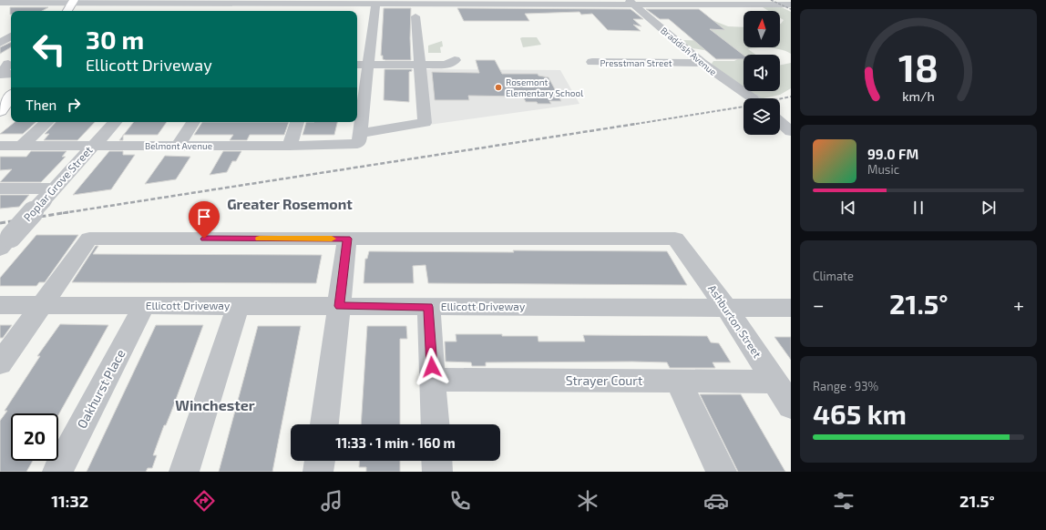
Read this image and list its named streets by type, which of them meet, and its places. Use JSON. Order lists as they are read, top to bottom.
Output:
{
  "streets": {
    "street": [
      "Braddish Avenue",
      "Presstman Street",
      "Belmont Avenue",
      "Poplar Grove Street",
      "Ellicott Driveway",
      "Ashburton Street",
      "Strayer Court",
      "Oakhurst Place"
    ]
  },
  "crossings": [
    ["Braddish Avenue", "Presstman Street"],
    ["Belmont Avenue", "Poplar Grove Street"],
    ["Ellicott Driveway", "Ashburton Street"],
    ["Ellicott Driveway", "Oakhurst Place"],
    ["Ashburton Street", "Strayer Court"]
  ],
  "districts": ["Greater Rosemont", "Winchester"],
  "places": ["Rosemont Elementary School"],
  "north": "top",
  "page": {
    "turn": ["30 m", "Ellicott Driveway"],
    "then": "Then",
    "song": ["99.0 FM", "Music"],
    "tile": [
      "Climate",
      ["Range · 93%", "465 km"]
    ],
    "heat": ["−", "21.5°", "+"],
    "limit": "20",
    "trip": "11:33 · 1 min · 160 m",
    "tabs": ["11:32", "21.5°"],
    "gauge": ["18", "km/h"]
  }
}
